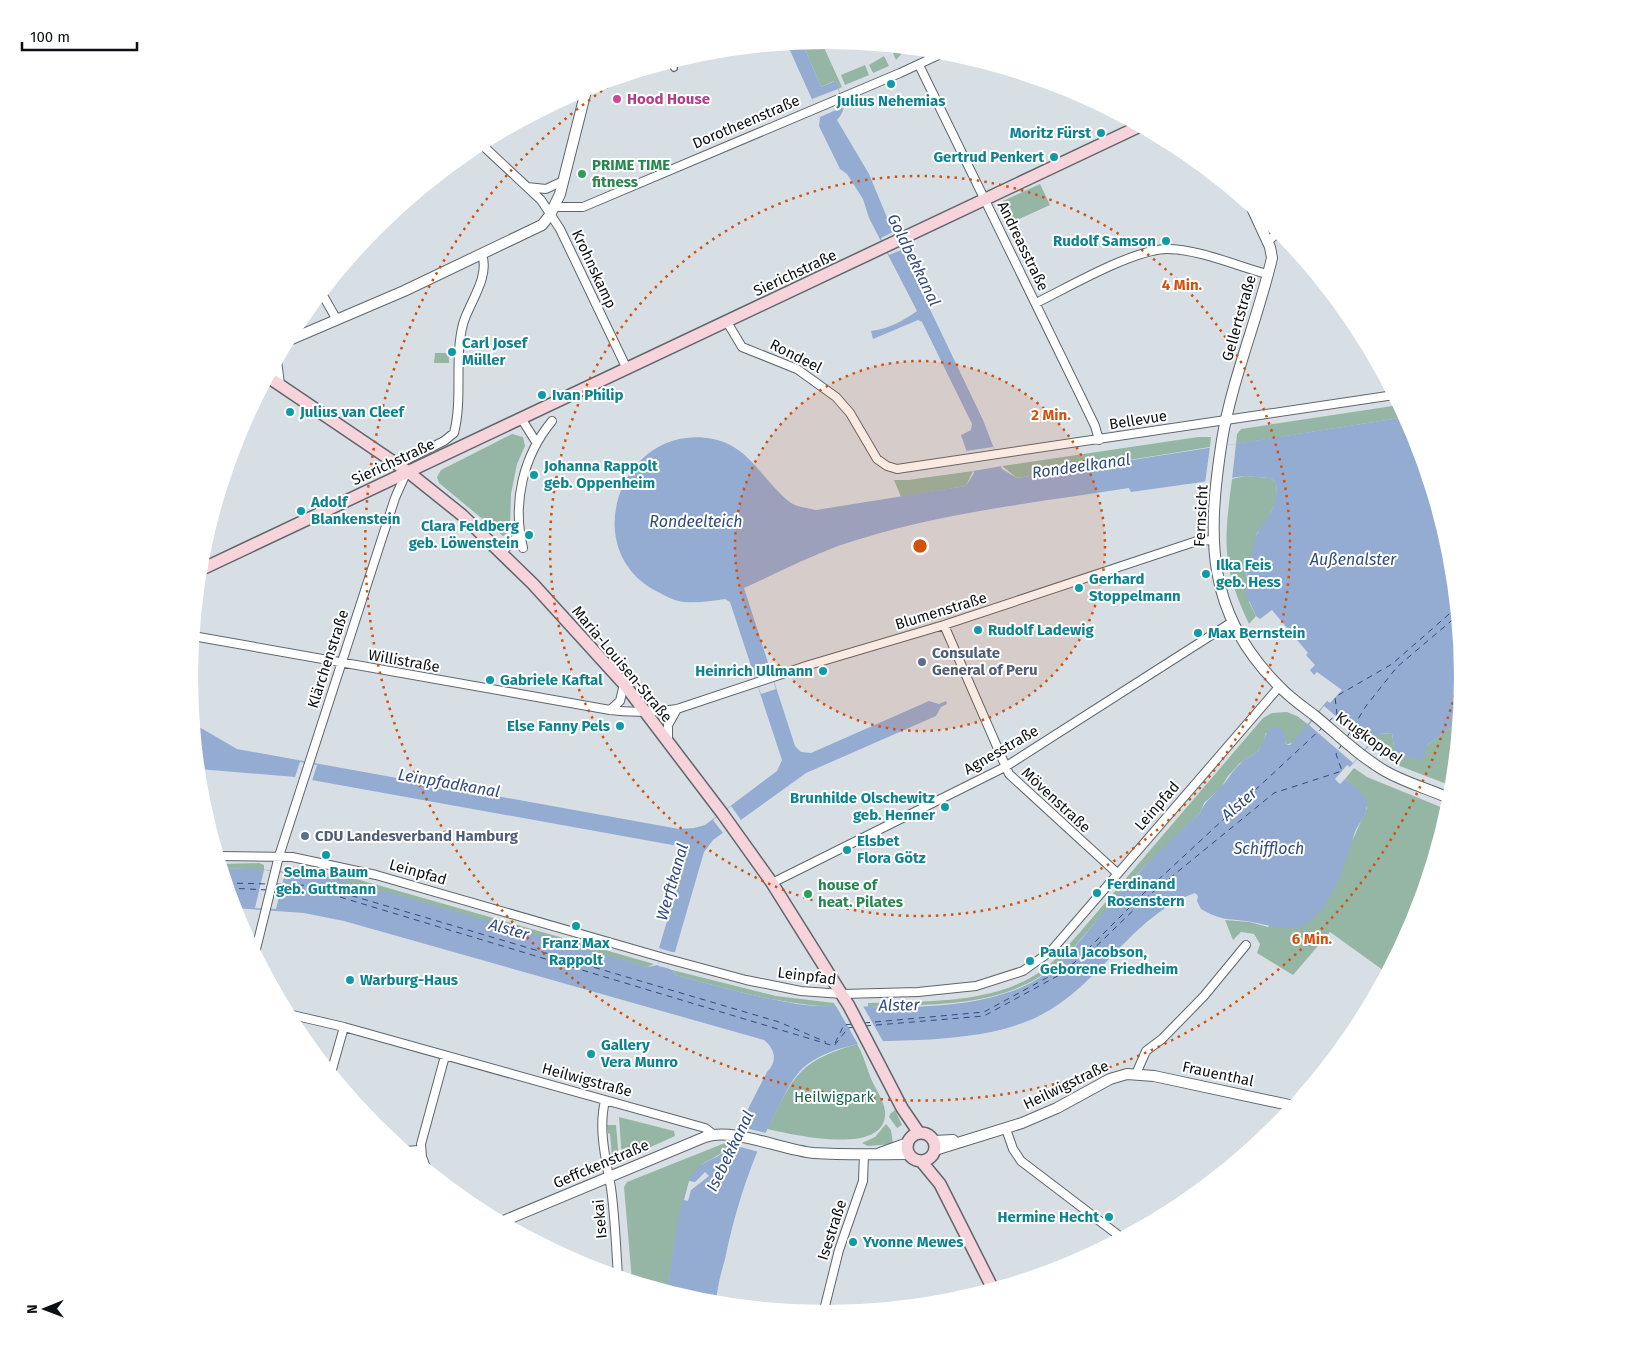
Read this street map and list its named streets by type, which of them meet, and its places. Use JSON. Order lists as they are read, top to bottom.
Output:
{
  "streets": {
    "main road": ["Sierichstraße", "Maria-Louisen-Straße"],
    "street": [
      "Dorotheenstraße",
      "Andreasstraße",
      "Krohnskamp",
      "Gellertstraße",
      "Rondeel",
      "Bellevue",
      "Fernsicht",
      "Blumenstraße",
      "Klärchenstraße",
      "Willistraße",
      "Krugkoppel",
      "Agnesstraße",
      "Mövenstraße",
      "Leinpfad",
      "Frauenthal",
      "Heilwigstraße",
      "Geffckenstraße",
      "Isekai",
      "Isestraße"
    ]
  },
  "crossings": [
    ["Dorotheenstraße", "Andreasstraße"],
    ["Dorotheenstraße", "Krohnskamp"],
    ["Andreasstraße", "Sierichstraße"],
    ["Andreasstraße", "Bellevue"],
    ["Krohnskamp", "Sierichstraße"],
    ["Sierichstraße", "Rondeel"],
    ["Sierichstraße", "Klärchenstraße"],
    ["Sierichstraße", "Maria-Louisen-Straße"],
    ["Gellertstraße", "Bellevue"],
    ["Gellertstraße", "Fernsicht"],
    ["Rondeel", "Bellevue"],
    ["Bellevue", "Fernsicht"],
    ["Fernsicht", "Blumenstraße"],
    ["Fernsicht", "Krugkoppel"],
    ["Fernsicht", "Agnesstraße"],
    ["Fernsicht", "Leinpfad"],
    ["Blumenstraße", "Willistraße"],
    ["Blumenstraße", "Maria-Louisen-Straße"],
    ["Blumenstraße", "Mövenstraße"],
    ["Klärchenstraße", "Willistraße"],
    ["Klärchenstraße", "Maria-Louisen-Straße"],
    ["Klärchenstraße", "Leinpfad"],
    ["Willistraße", "Maria-Louisen-Straße"],
    ["Maria-Louisen-Straße", "Agnesstraße"],
    ["Maria-Louisen-Straße", "Leinpfad"],
    ["Maria-Louisen-Straße", "Heilwigstraße"],
    ["Krugkoppel", "Leinpfad"],
    ["Agnesstraße", "Mövenstraße"],
    ["Mövenstraße", "Leinpfad"],
    ["Frauenthal", "Heilwigstraße"],
    ["Heilwigstraße", "Geffckenstraße"],
    ["Heilwigstraße", "Isekai"],
    ["Heilwigstraße", "Isestraße"],
    ["Geffckenstraße", "Isekai"]
  ],
  "water": [
    "Goldbekkanal",
    "Rondeelkanal",
    "Rondeelteich",
    "Außenalster",
    "Leinpfadkanal",
    "Alster",
    "Schiffloch",
    "Werftkanal",
    "Isebekkanal"
  ],
  "parks": ["Heilwigpark"],
  "places": [
    "Julius Nehemias",
    "Hood House",
    "Moritz Fürst",
    "Gertrud Penkert",
    "PRIME TIME fitness",
    "Rudolf Samson",
    "Carl Josef Müller",
    "Ivan Philip",
    "Julius van Cleef",
    "Johanna Rappolt geb. Oppenheim",
    "Adolf Blankenstein",
    "Clara Feldberg geb. Löwenstein",
    "Ilka Feis geb. Hess",
    "Gerhard Stoppelmann",
    "Rudolf Ladewig",
    "Max Bernstein",
    "Consulate General of Peru",
    "Heinrich Ullmann",
    "Gabriele Kaftal",
    "Else Fanny Pels",
    "Brunhilde Olschewitz geb. Henner",
    "CDU Landesverband Hamburg",
    "Elsbet Flora Götz",
    "Selma Baum geb. Guttmann",
    "Ferdinand Rosenstern",
    "house of heat. Pilates",
    "Franz Max Rappolt",
    "Paula Jacobson, Geborene Friedheim",
    "Warburg-Haus",
    "Gallery Vera Munro",
    "Hermine Hecht",
    "Yvonne Mewes"
  ],
  "scale_bar": "100 m",
  "north": "left",
  "rings": ["4 Min.", "2 Min.", "6 Min."]
}
